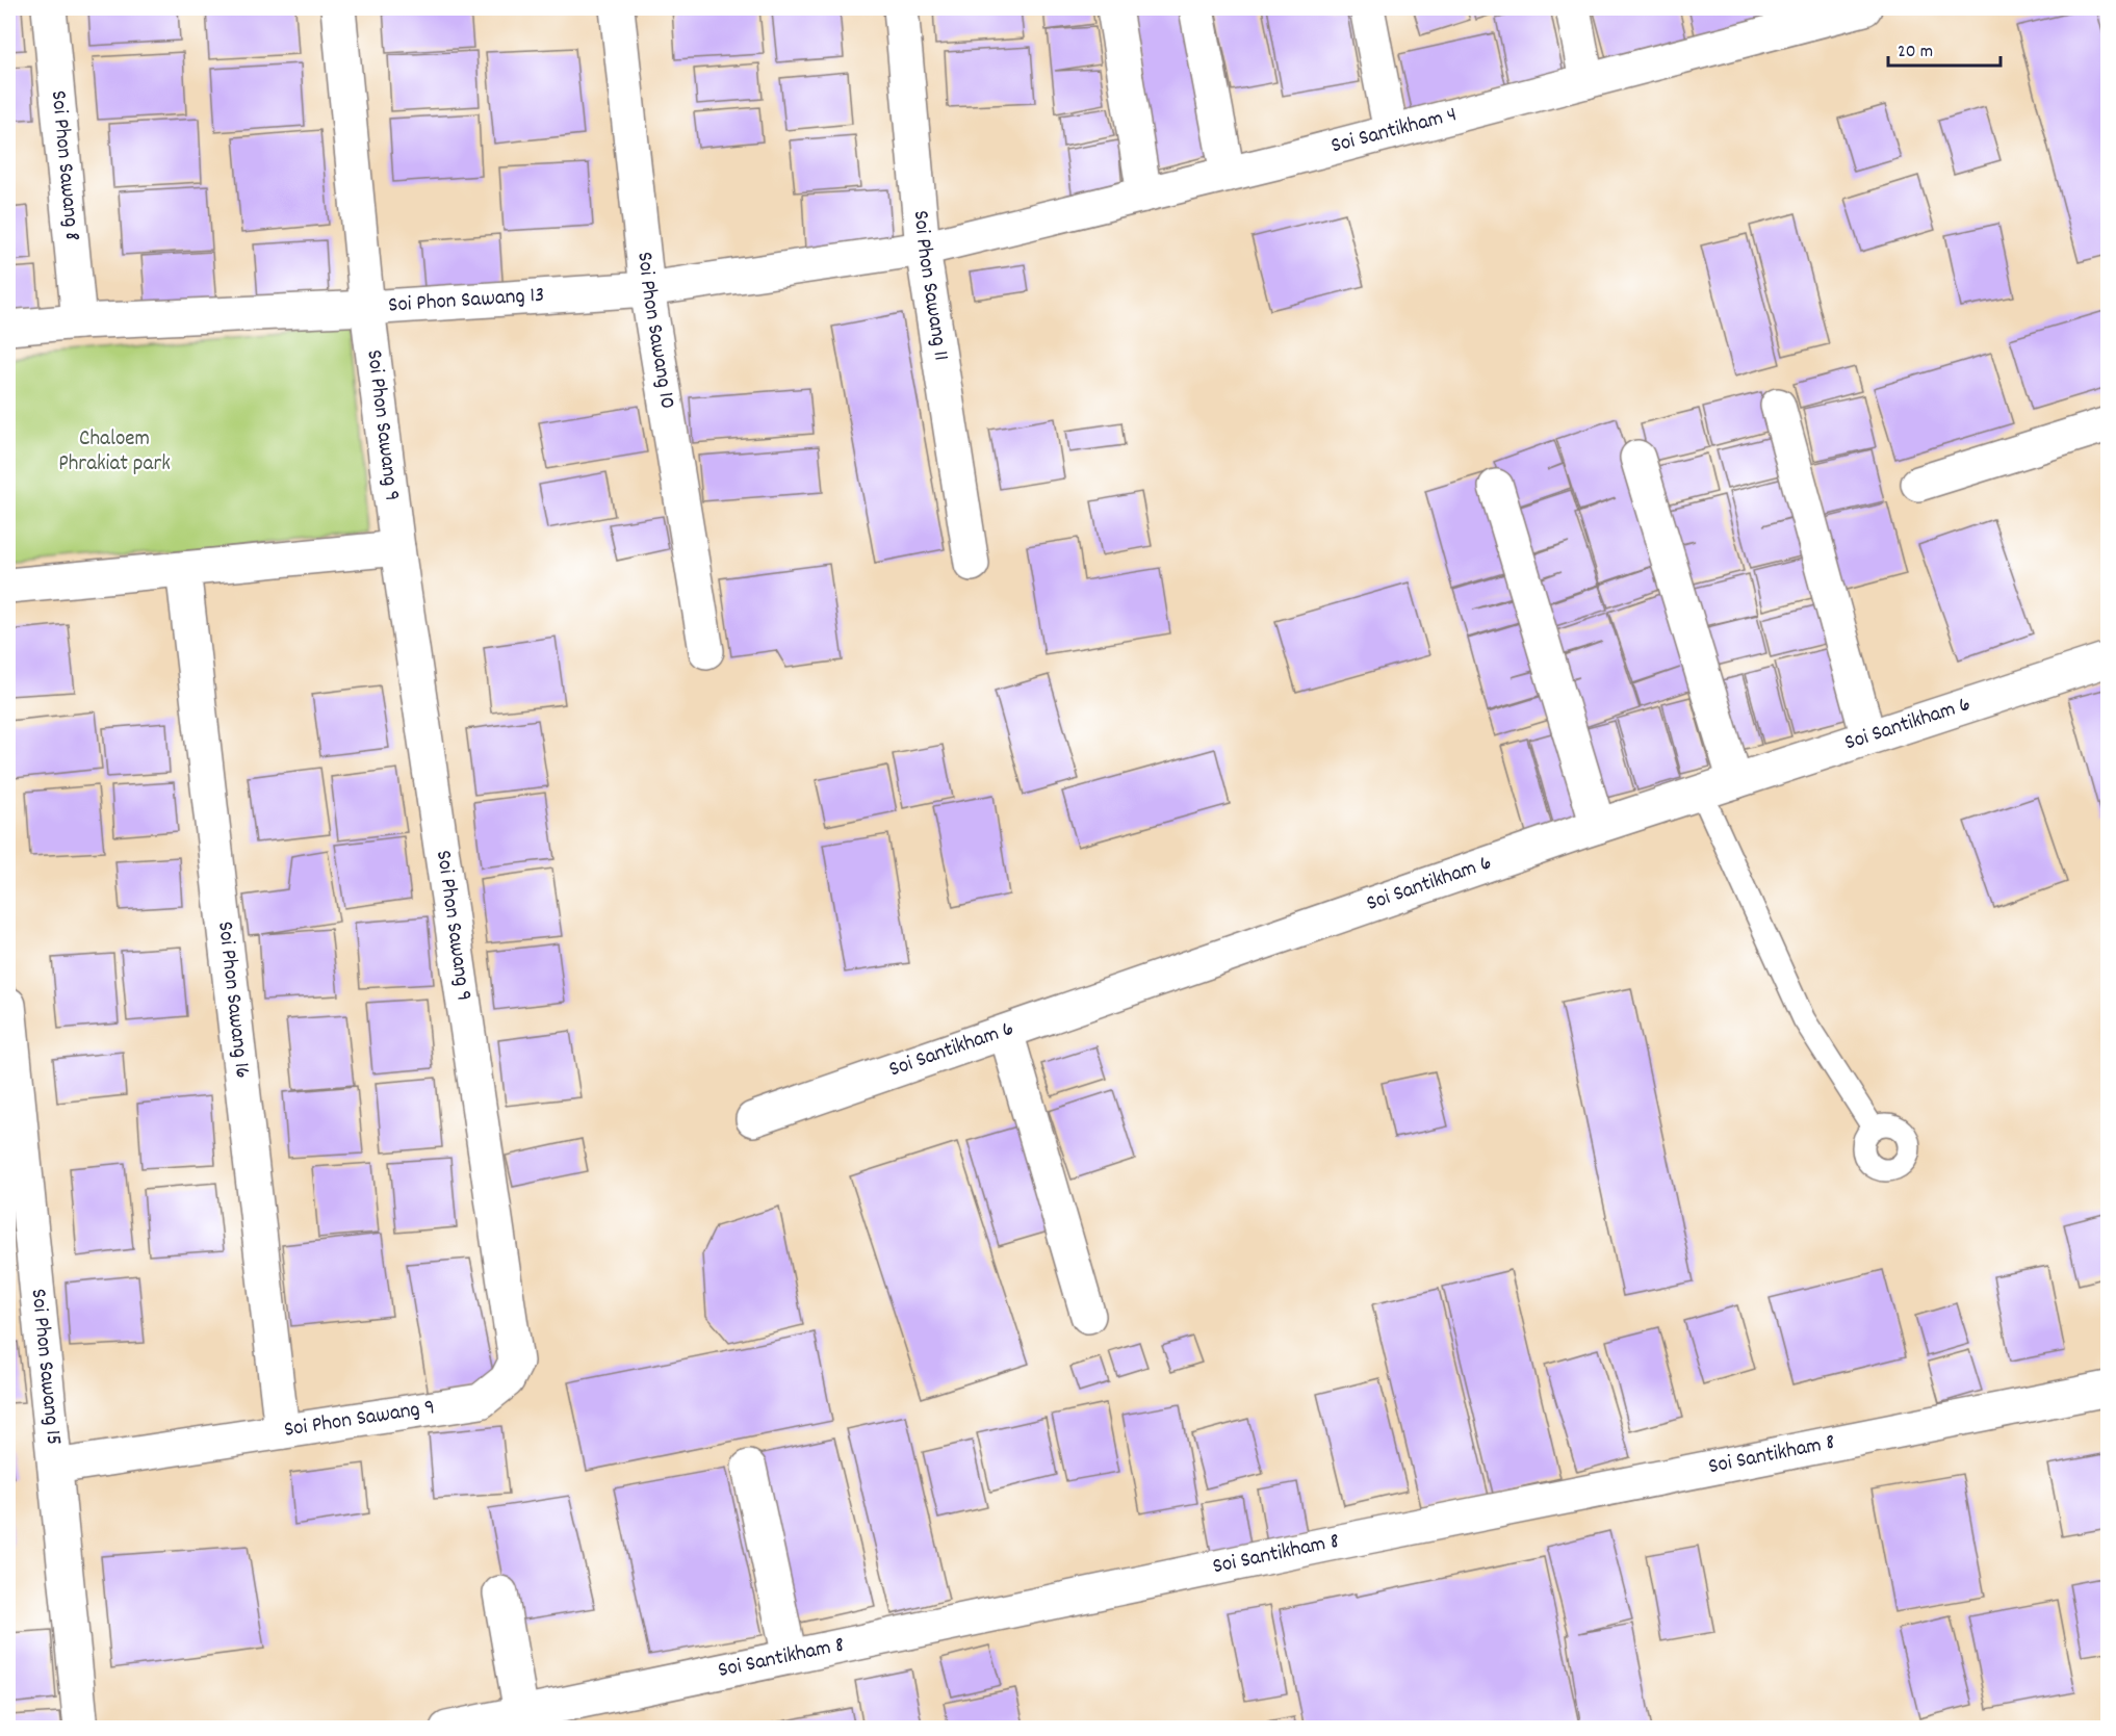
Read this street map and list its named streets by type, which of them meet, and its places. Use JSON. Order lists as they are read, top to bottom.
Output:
{
  "streets": {
    "street": [
      "Soi Santikham 4",
      "Soi Phon Sawang 8",
      "Soi Phon Sawang 11",
      "Soi Phon Sawang 13",
      "Soi Phon Sawang 10",
      "Soi Phon Sawang 9",
      "Soi Santikham 6",
      "Soi Phon Sawang 16",
      "Soi Phon Sawang 15",
      "Soi Santikham 8"
    ]
  },
  "crossings": [
    ["Soi Santikham 4", "Soi Phon Sawang 11"],
    ["Soi Santikham 4", "Soi Phon Sawang 13"],
    ["Soi Phon Sawang 8", "Soi Phon Sawang 13"],
    ["Soi Phon Sawang 11", "Soi Phon Sawang 13"],
    ["Soi Phon Sawang 13", "Soi Phon Sawang 10"],
    ["Soi Phon Sawang 13", "Soi Phon Sawang 9"],
    ["Soi Phon Sawang 9", "Soi Phon Sawang 16"],
    ["Soi Phon Sawang 9", "Soi Phon Sawang 15"]
  ],
  "parks": ["Chaloem Phrakiat park"],
  "scale_bar": "20 m"
}
